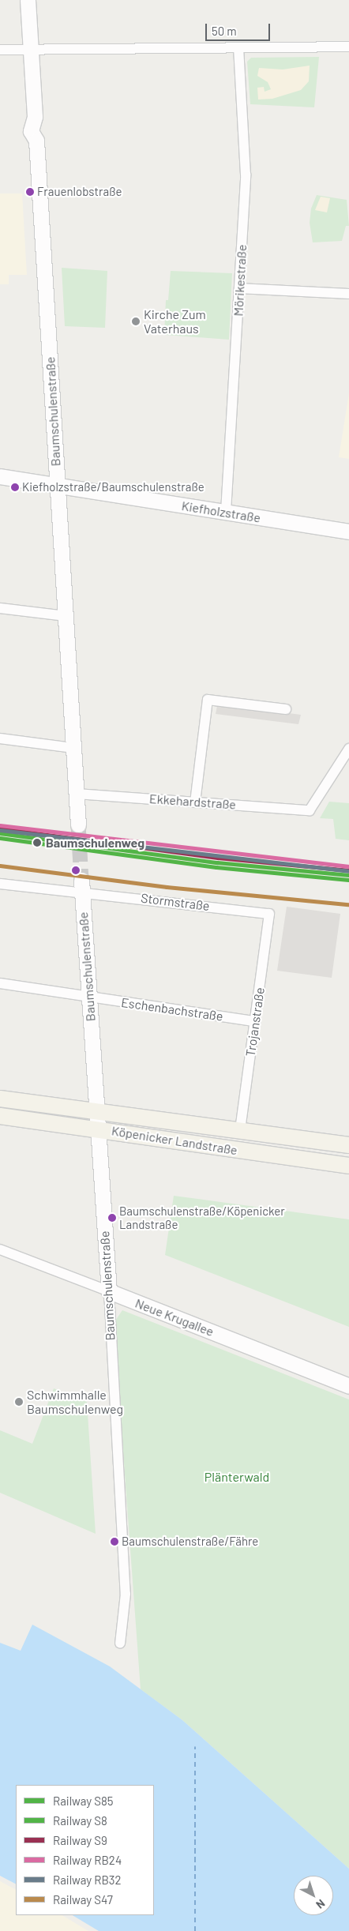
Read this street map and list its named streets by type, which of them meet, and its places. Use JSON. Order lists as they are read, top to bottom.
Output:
{
  "streets": {
    "main road": [
      "Baumschulenstraße",
      "Kiefholzstraße",
      "Köpenicker Landstraße",
      "Neue Krugallee"
    ],
    "street": [
      "Mörikestraße",
      "Ekkehardstraße",
      "Stormstraße",
      "Eschenbachstraße",
      "Trojanstraße"
    ]
  },
  "crossings": [
    ["Mörikestraße", "Kiefholzstraße"],
    ["Baumschulenstraße", "Kiefholzstraße"],
    ["Baumschulenstraße", "Ekkehardstraße"],
    ["Baumschulenstraße", "Stormstraße"],
    ["Baumschulenstraße", "Eschenbachstraße"],
    ["Baumschulenstraße", "Köpenicker Landstraße"],
    ["Baumschulenstraße", "Neue Krugallee"],
    ["Stormstraße", "Trojanstraße"],
    ["Eschenbachstraße", "Trojanstraße"],
    ["Trojanstraße", "Köpenicker Landstraße"]
  ],
  "parks": ["Plänterwald"],
  "places": [
    "Frauenlobstraße",
    "Kirche Zum Vaterhaus",
    "Kiefholzstraße/Baumschulenstraße",
    "Baumschulenweg",
    "Baumschulenstraße/Köpenicker Landstraße",
    "Schwimmhalle Baumschulenweg",
    "Baumschulenstraße/Fähre"
  ],
  "lines": [
    "rail line RB24",
    "rail line S9",
    "rail line RB32",
    "rail line S85",
    "rail line S8",
    "rail line S47"
  ],
  "legend": [
    "Railway S85",
    "Railway S8",
    "Railway S9",
    "Railway RB24",
    "Railway RB32",
    "Railway S47"
  ],
  "scale_bar": "50 m",
  "north": "bottom right"
}
